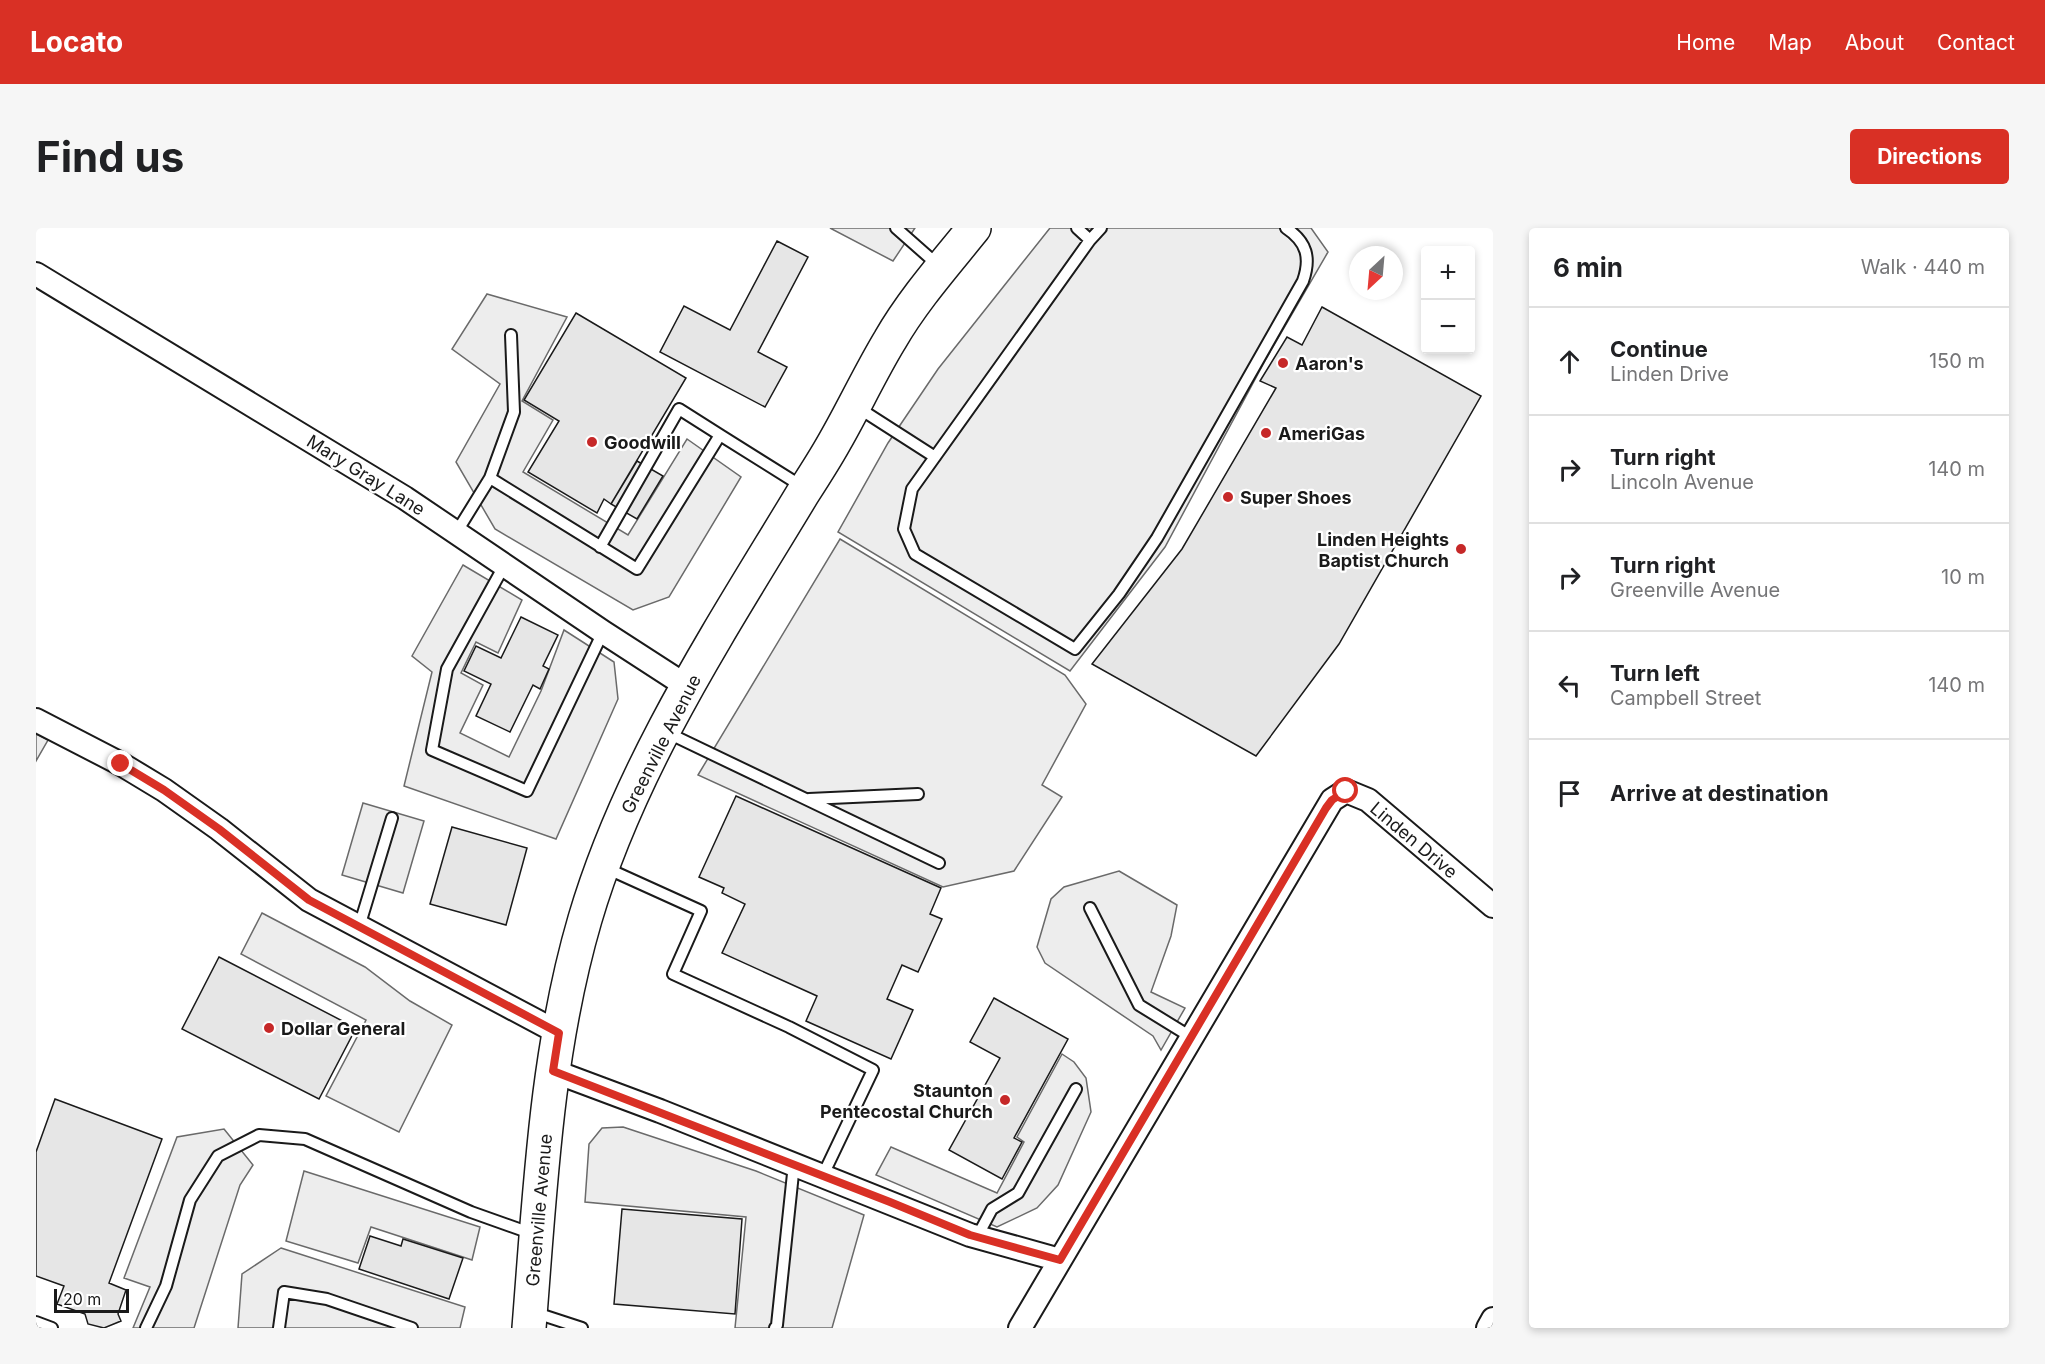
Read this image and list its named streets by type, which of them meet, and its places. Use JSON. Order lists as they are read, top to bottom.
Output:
{
  "streets": {
    "main road": ["Greenville Avenue"],
    "street": ["Mary Gray Lane", "Linden Drive"]
  },
  "crossings": [
    ["Mary Gray Lane", "Greenville Avenue"]
  ],
  "places": [
    "Aaron's",
    "AmeriGas",
    "Goodwill",
    "Super Shoes",
    "Linden Heights Baptist Church",
    "Dollar General",
    "Staunton Pentecostal Church"
  ],
  "scale_bar": "20 m",
  "north": "bottom left",
  "page": {
    "header": "Locato",
    "nav": [
      "Home",
      "Map",
      "About",
      "Contact"
    ],
    "buttons": "Directions",
    "title": "Find us",
    "heading": ["6 min", "Walk · 440 m"],
    "map_buttons": ["+", "−"],
    "list": [
      ["Continue", "Linden Drive", "150 m"],
      ["Turn right", "Lincoln Avenue", "140 m"],
      ["Turn right", "Greenville Avenue", "10 m"],
      ["Turn left", "Campbell Street", "140 m"],
      "Arrive at destination"
    ],
    "scale": "20 m"
  }
}
